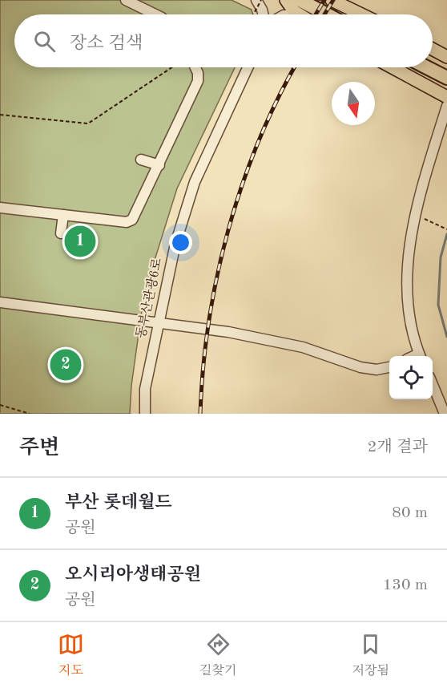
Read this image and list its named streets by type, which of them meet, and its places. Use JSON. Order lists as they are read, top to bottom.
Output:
{
  "streets": {
    "street": ["동부산관광6로"]
  },
  "north": "bottom",
  "page": {
    "search": "장소 검색",
    "pins": ["1", "2"],
    "heading": ["주변", "2개 결과"],
    "list": [
      {
        "mark": "1",
        "name": "부산 롯데월드",
        "note": "공원",
        "value": "80 m"
      },
      {
        "mark": "2",
        "name": "오시리아생태공원",
        "note": "공원",
        "value": "130 m"
      }
    ],
    "nav": ["지도", "길찾기", "저장됨"]
  }
}
